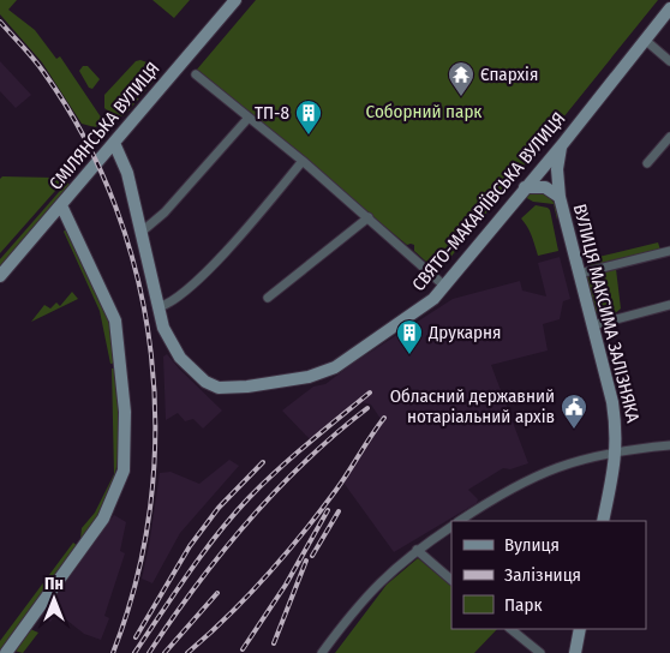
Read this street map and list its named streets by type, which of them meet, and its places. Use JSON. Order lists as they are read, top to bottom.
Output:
{
  "streets": {
    "street": ["СМІЛЯНСЬКА ВУЛИЦЯ", "СВЯТО-МАКАРІЇВСЬКА ВУЛИЦЯ", "ВУЛИЦЯ МАКСИМА ЗАЛІЗНЯКА"]
  },
  "crossings": [
    ["СМІЛЯНСЬКА ВУЛИЦЯ", "СВЯТО-МАКАРІЇВСЬКА ВУЛИЦЯ"],
    ["СВЯТО-МАКАРІЇВСЬКА ВУЛИЦЯ", "ВУЛИЦЯ МАКСИМА ЗАЛІЗНЯКА"]
  ],
  "parks": ["Соборний парк"],
  "places": {
    "temple": ["Єпархія"],
    "building": ["ТП-8", "Друкарня"],
    "public building": ["Обласний державний нотаріальний архів"]
  },
  "legend": ["Вулиця", "Залізниця", "Парк"],
  "north": "top"
}
